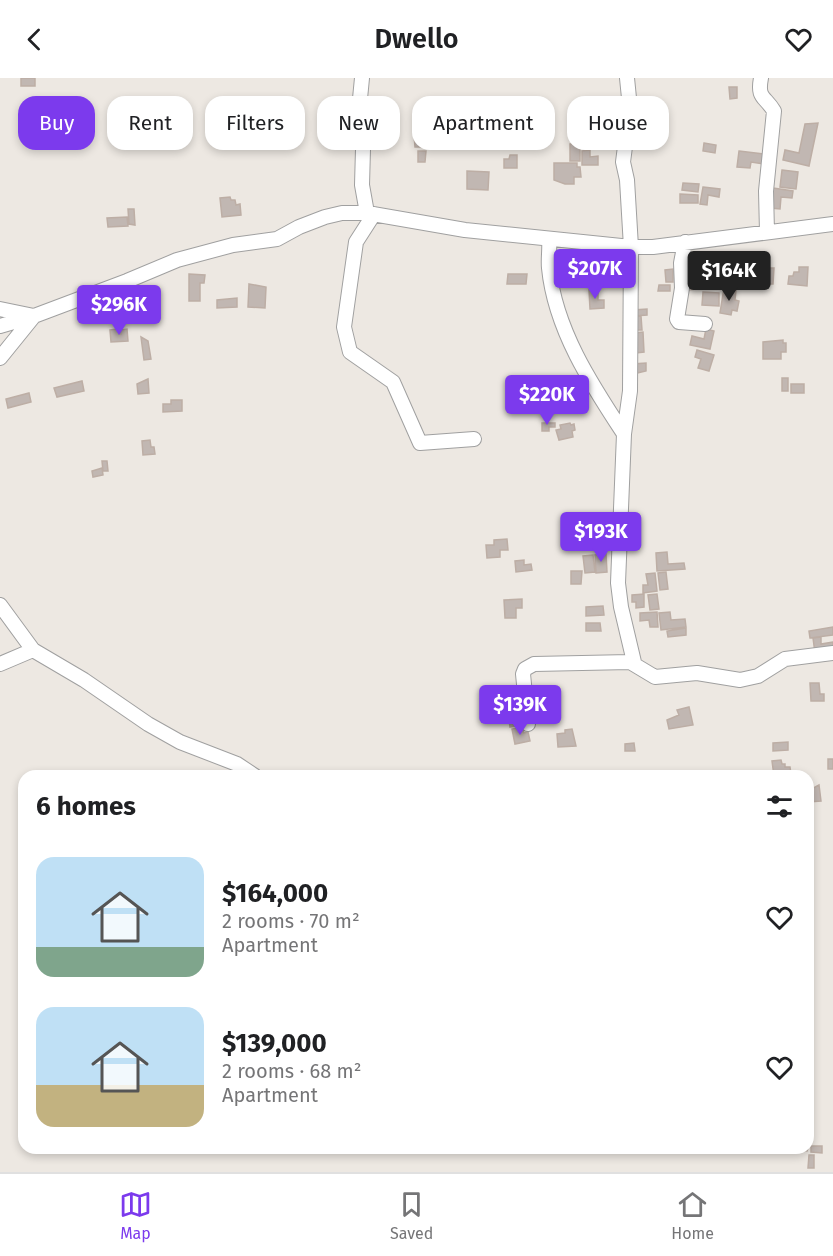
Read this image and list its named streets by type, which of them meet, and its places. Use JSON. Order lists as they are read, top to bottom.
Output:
{
  "page": {
    "header": "Dwello",
    "chip": [
      "Buy",
      "Rent",
      "Filters",
      "New",
      "Apartment",
      "House"
    ],
    "price": [
      "$207K",
      "$164K",
      "$296K",
      "$220K",
      "$193K",
      "$139K"
    ],
    "heading": "6 homes",
    "list": [
      {
        "name": "$164,000",
        "note": "2 rooms · 70 m² · Apartment"
      },
      {
        "name": "$139,000",
        "note": "2 rooms · 68 m² · Apartment"
      }
    ],
    "tabs": ["Map", "Saved", "Home"]
  }
}
